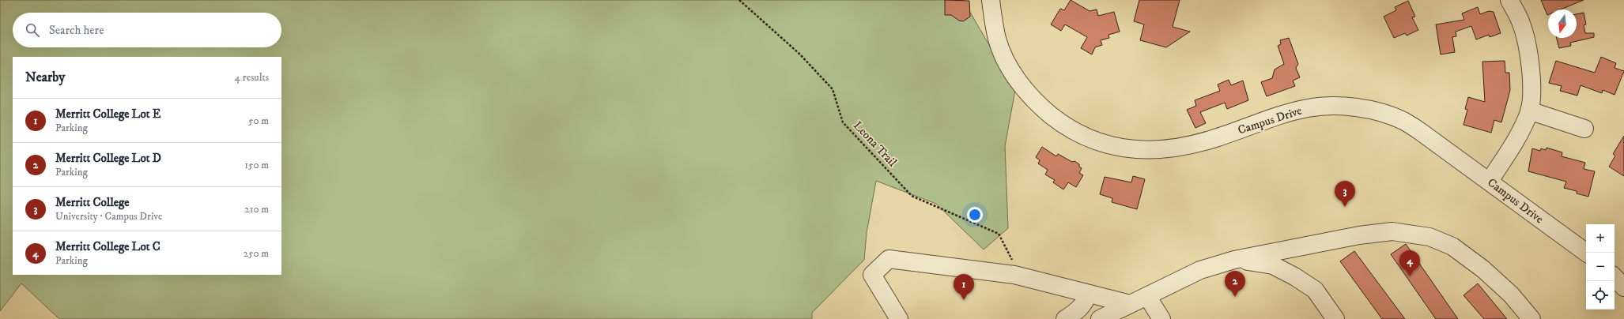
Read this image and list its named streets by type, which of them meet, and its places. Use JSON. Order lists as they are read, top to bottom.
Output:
{
  "streets": {
    "street": ["Campus Drive"],
    "path": ["Leona Trail"]
  },
  "north": "bottom",
  "page": {
    "search": "Search here",
    "heading": ["Nearby", "4 results"],
    "list": [
      {
        "mark": "1",
        "name": "Merritt College Lot E",
        "note": "Parking",
        "value": "50 m"
      },
      {
        "mark": "2",
        "name": "Merritt College Lot D",
        "note": "Parking",
        "value": "150 m"
      },
      {
        "mark": "3",
        "name": "Merritt College",
        "note": "University · Campus Drive",
        "value": "210 m"
      },
      {
        "mark": "4",
        "name": "Merritt College Lot C",
        "note": "Parking",
        "value": "250 m"
      }
    ],
    "pins": [
      "3",
      "4",
      "2",
      "1"
    ],
    "map_buttons": ["+", "−"]
  }
}
